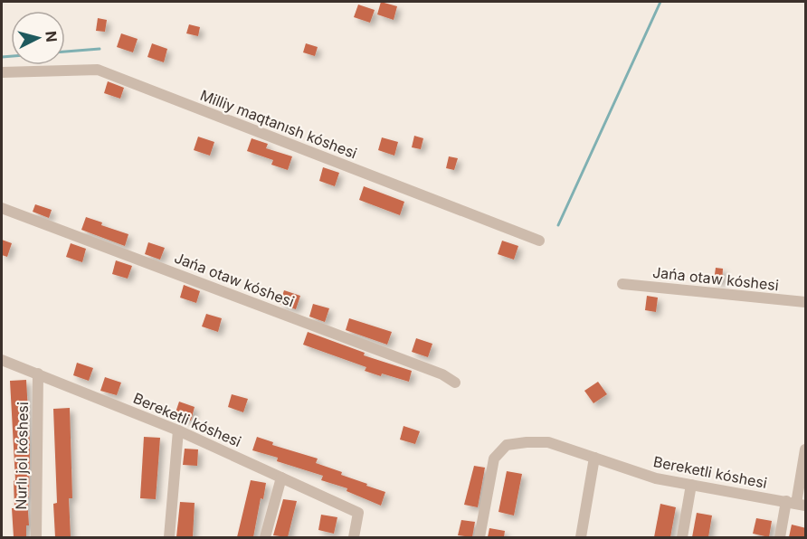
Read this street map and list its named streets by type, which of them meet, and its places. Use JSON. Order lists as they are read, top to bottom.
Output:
{
  "streets": {
    "street": [
      "Milliy maqtanısh kóshesi",
      "Jańa otaw kóshesi",
      "Bereketli kóshesi",
      "Nurlı jol kóshesi"
    ]
  },
  "crossings": [
    ["Bereketli kóshesi", "Nurlı jol kóshesi"]
  ],
  "north": "right"
}
